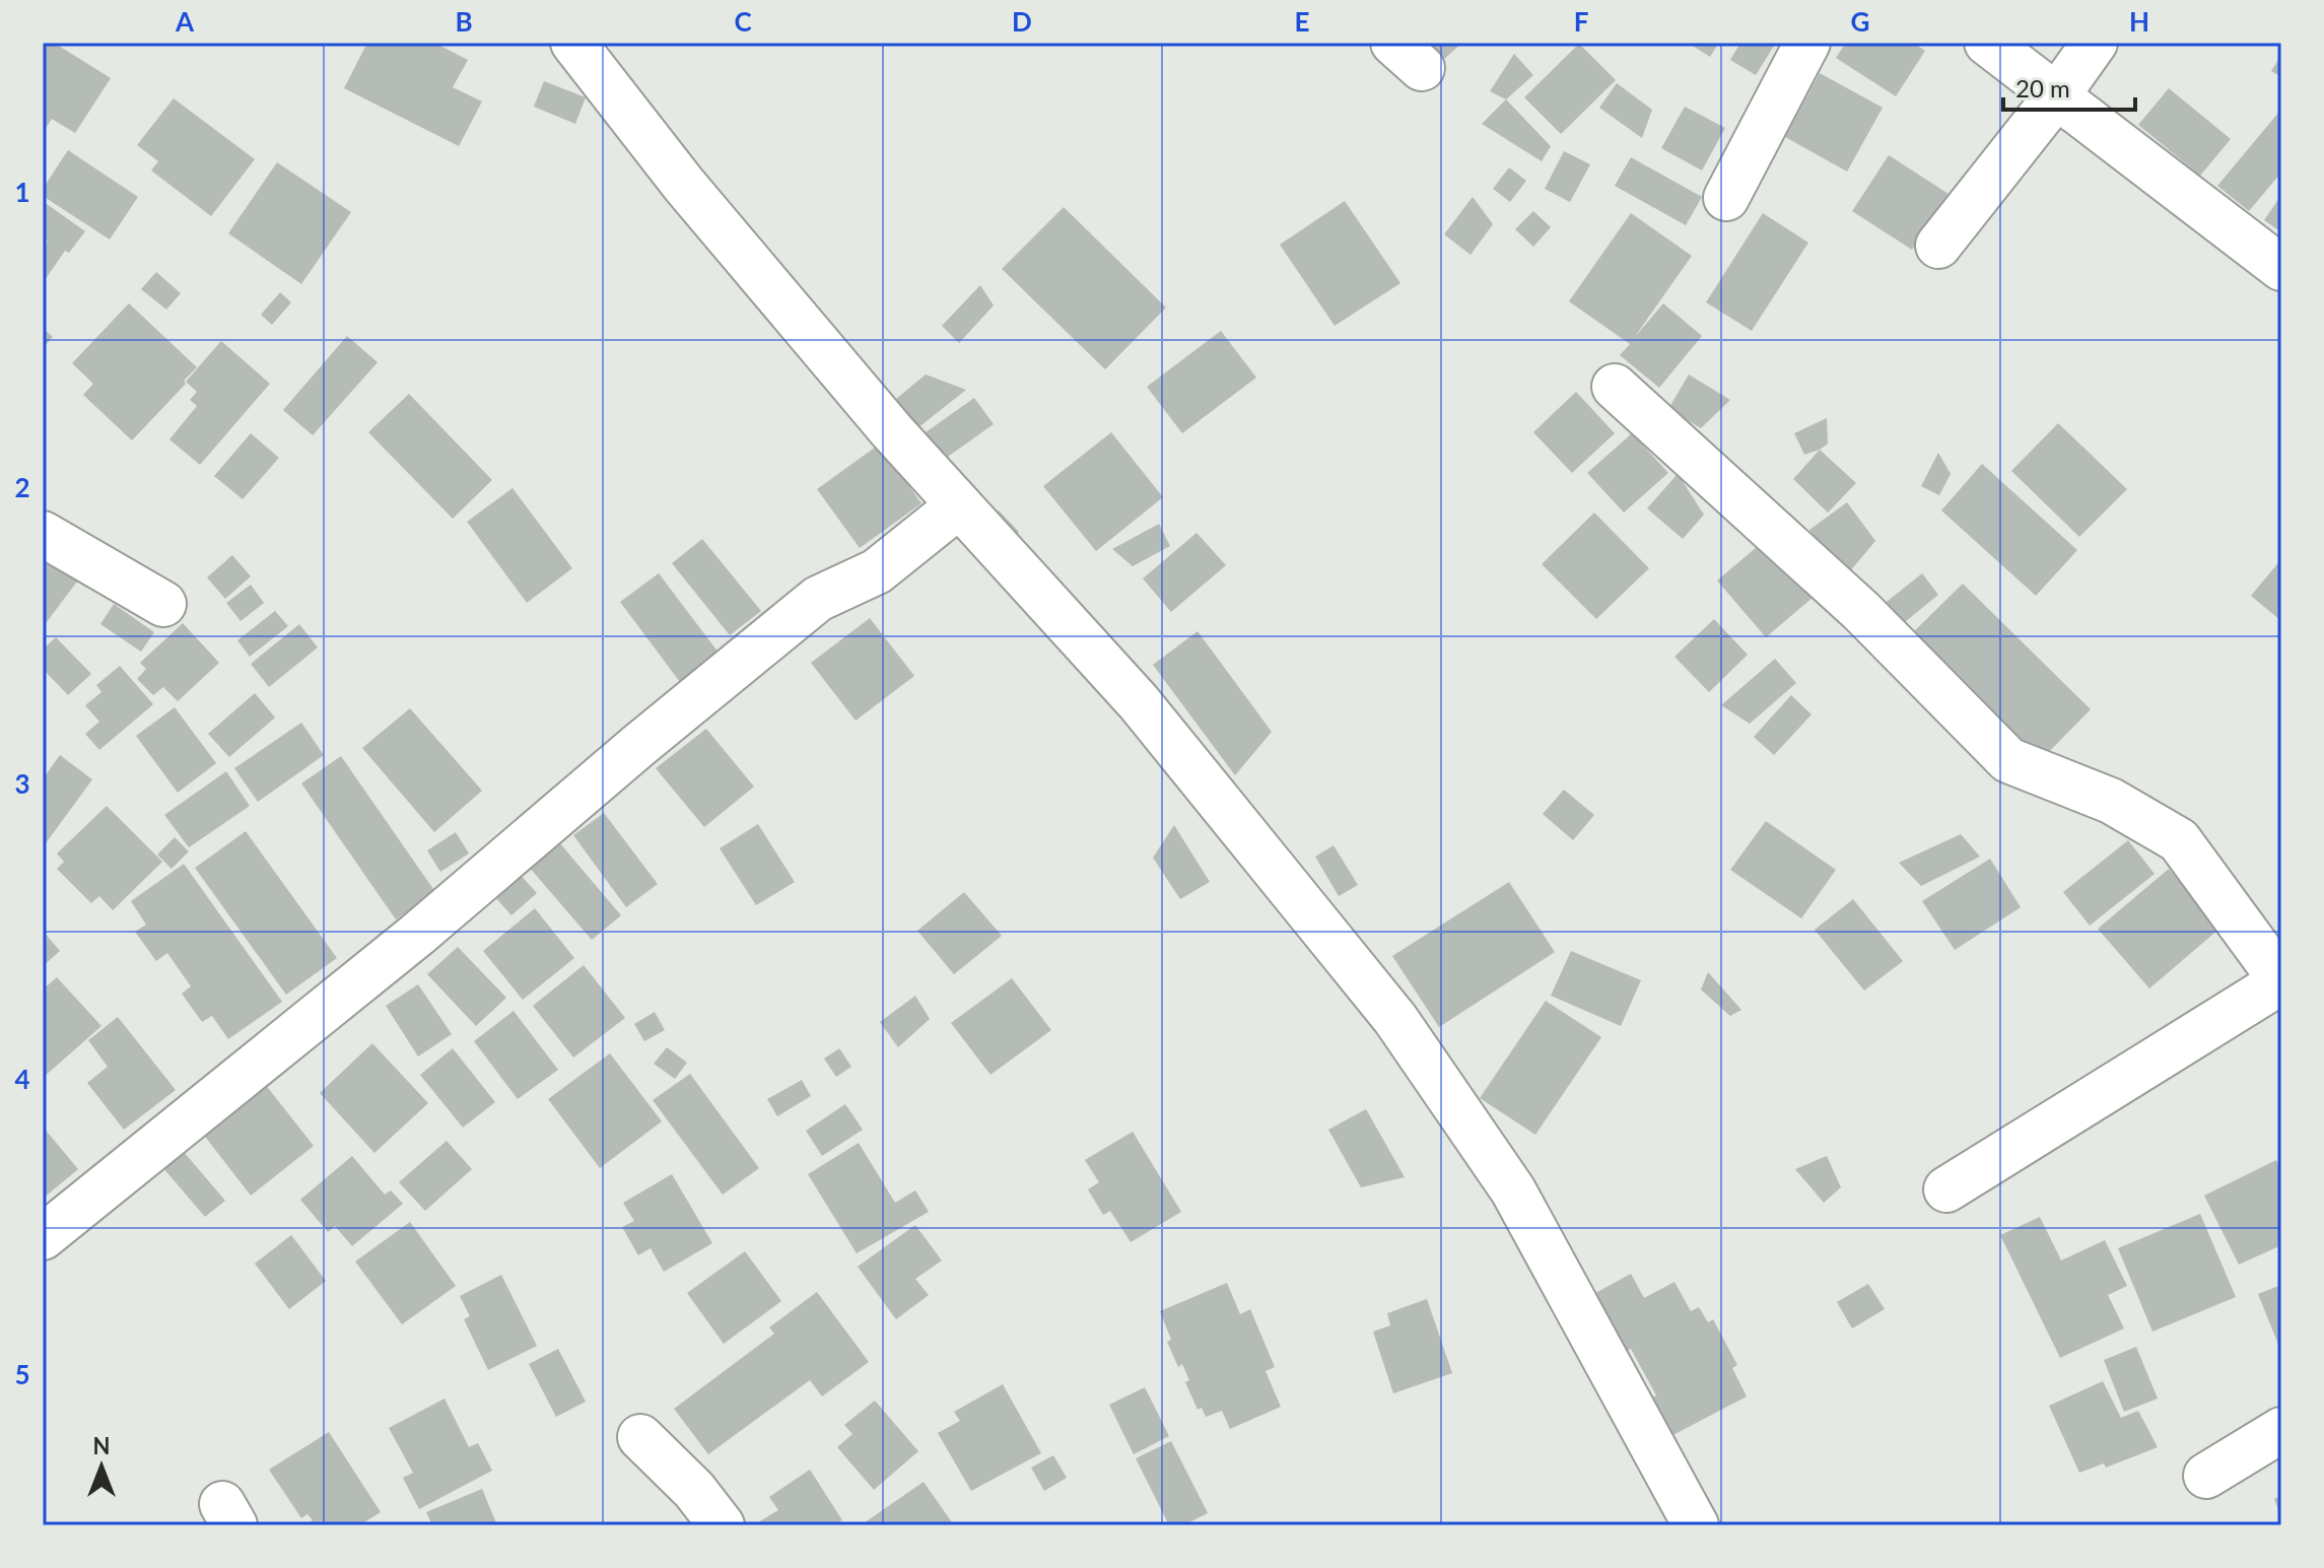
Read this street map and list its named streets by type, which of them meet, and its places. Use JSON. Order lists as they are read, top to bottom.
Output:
{
  "scale_bar": "20 m",
  "north": "top",
  "grid": {
    "columns": [
      "A",
      "B",
      "C",
      "D",
      "E",
      "F",
      "G",
      "H"
    ],
    "rows": [
      "1",
      "2",
      "3",
      "4",
      "5"
    ]
  }
}
